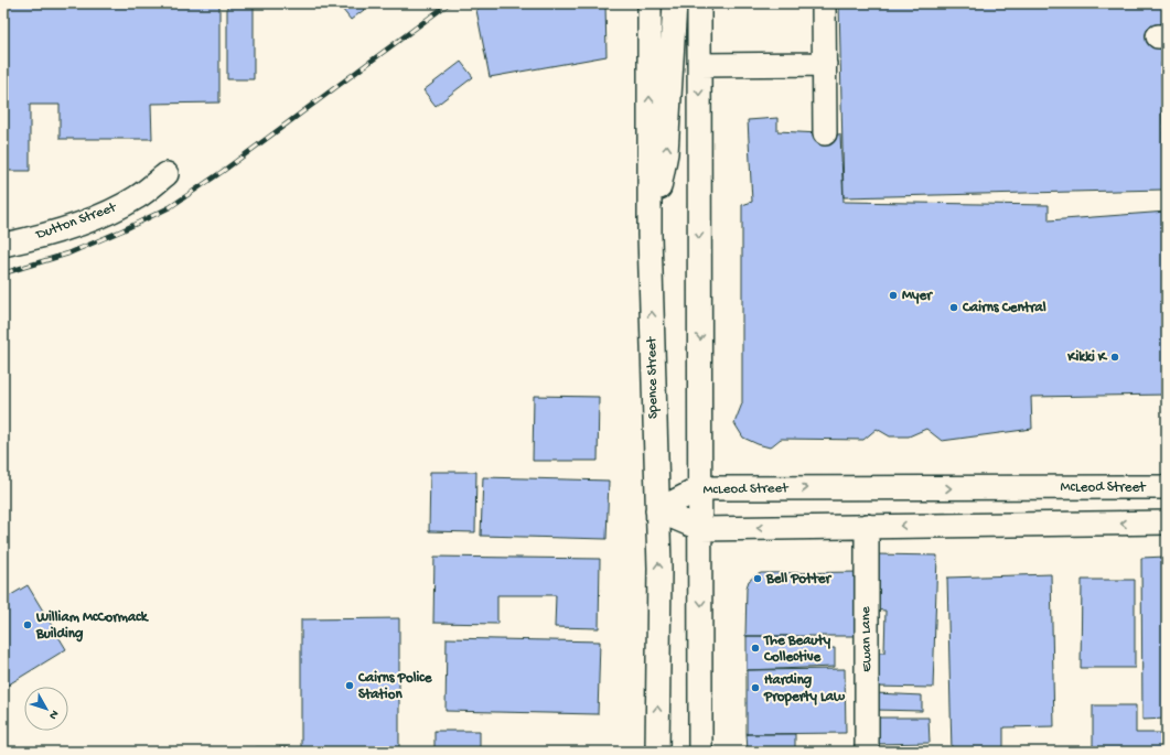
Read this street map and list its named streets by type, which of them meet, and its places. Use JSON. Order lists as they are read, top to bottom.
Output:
{
  "streets": {
    "street": [
      "Dutton Street",
      "Spence Street",
      "McLeod Street",
      "Ewan Lane"
    ]
  },
  "crossings": [
    ["Spence Street", "McLeod Street"]
  ],
  "places": [
    "Myer",
    "Cairns Central",
    "Kikki K",
    "Bell Potter",
    "William McCormack Building",
    "The Beauty Collective",
    "Cairns Police Station",
    "Harding Property Law"
  ],
  "north": "bottom right"
}
